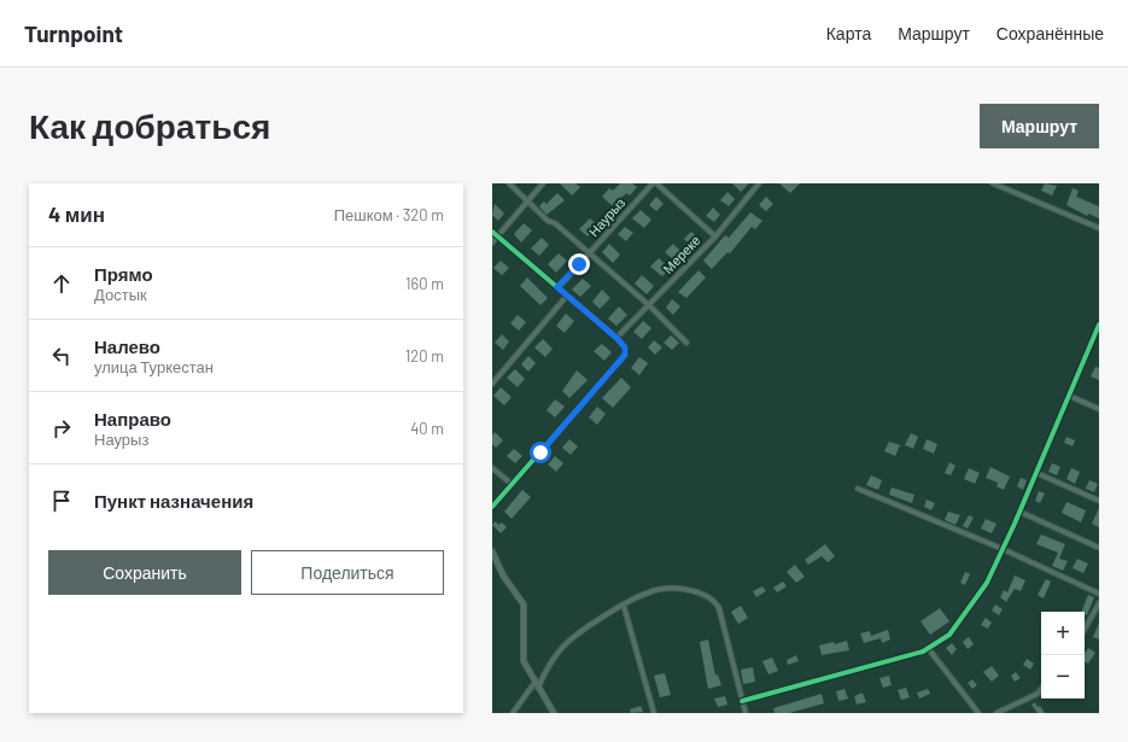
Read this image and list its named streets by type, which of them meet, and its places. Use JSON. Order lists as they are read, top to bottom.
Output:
{
  "streets": {
    "street": ["Наурыз", "Мереке"]
  },
  "page": {
    "header": "Turnpoint",
    "nav": ["Карта", "Маршрут", "Сохранённые"],
    "buttons": [
      "Маршрут",
      ["Сохранить", "Поделиться"]
    ],
    "title": "Как добраться",
    "heading": ["4 мин", "Пешком · 320 m"],
    "list": [
      ["Прямо", "Достык", "160 m"],
      ["Налево", "улица Туркестан", "120 m"],
      ["Направо", "Наурыз", "40 m"],
      "Пункт назначения"
    ],
    "map_buttons": ["+", "−"]
  }
}
